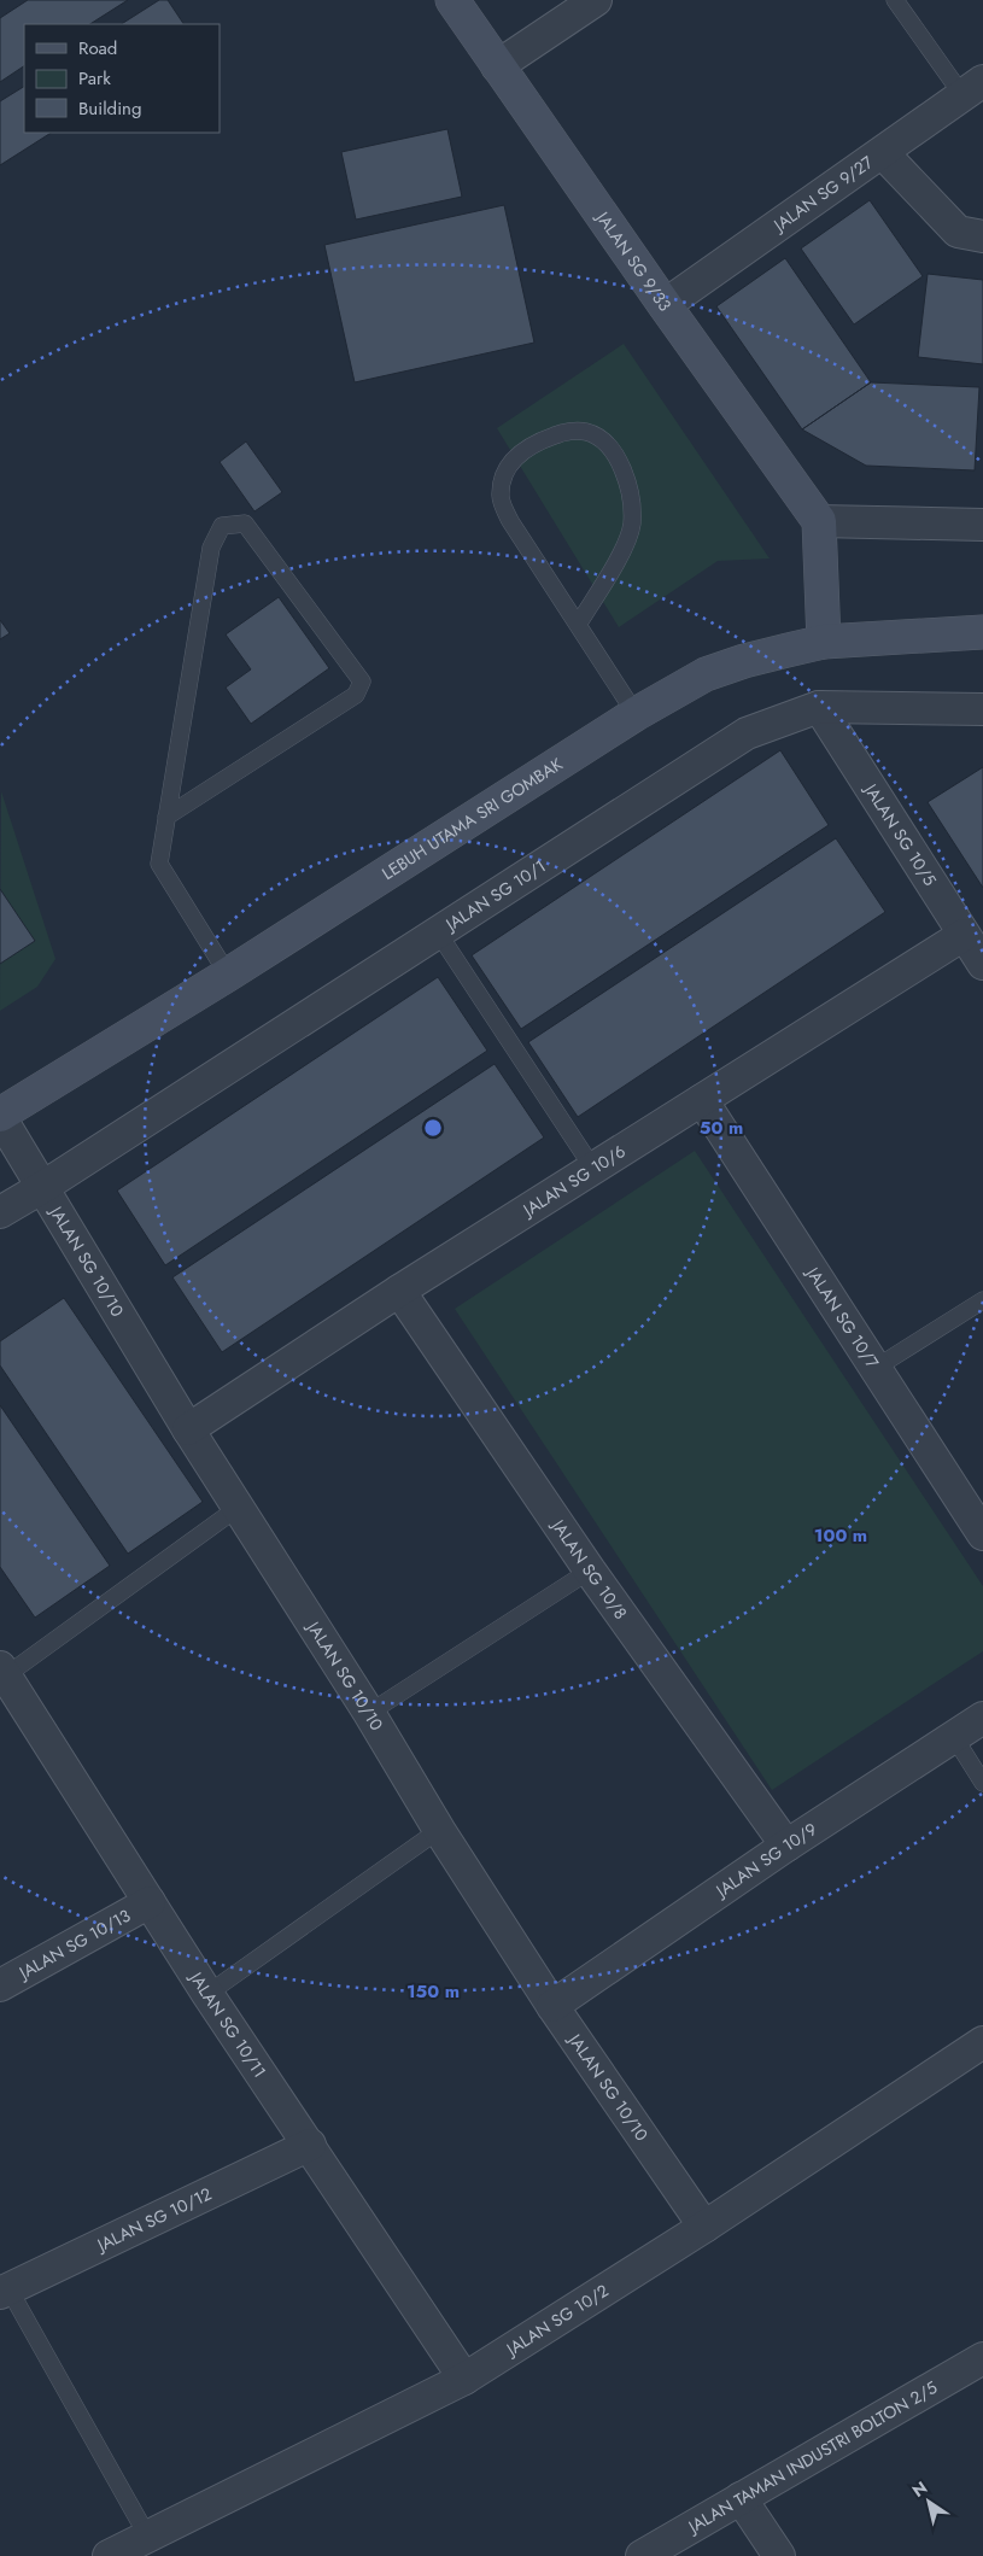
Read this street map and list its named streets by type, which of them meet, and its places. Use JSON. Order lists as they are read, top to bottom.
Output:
{
  "streets": {
    "street": [
      "JALAN SG 9/27",
      "JALAN SG 9/33",
      "LEBUH UTAMA SRI GOMBAK",
      "JALAN SG 10/5",
      "JALAN SG 10/1",
      "JALAN SG 10/6",
      "JALAN SG 10/10",
      "JALAN SG 10/7",
      "JALAN SG 10/8",
      "JALAN SG 10/9",
      "JALAN SG 10/13",
      "JALAN SG 10/11",
      "JALAN SG 10/12",
      "JALAN SG 10/2",
      "JALAN TAMAN INDUSTRI BOLTON 2/5"
    ]
  },
  "crossings": [
    ["JALAN SG 9/27", "JALAN SG 9/33"],
    ["LEBUH UTAMA SRI GOMBAK", "JALAN SG 10/10"],
    ["JALAN SG 10/5", "JALAN SG 10/1"],
    ["JALAN SG 10/5", "JALAN SG 10/6"],
    ["JALAN SG 10/1", "JALAN SG 10/10"],
    ["JALAN SG 10/6", "JALAN SG 10/10"],
    ["JALAN SG 10/6", "JALAN SG 10/7"],
    ["JALAN SG 10/6", "JALAN SG 10/8"],
    ["JALAN SG 10/10", "JALAN SG 10/9"],
    ["JALAN SG 10/10", "JALAN SG 10/2"],
    ["JALAN SG 10/8", "JALAN SG 10/9"],
    ["JALAN SG 10/13", "JALAN SG 10/11"],
    ["JALAN SG 10/11", "JALAN SG 10/12"],
    ["JALAN SG 10/11", "JALAN SG 10/2"]
  ],
  "legend": ["Road", "Park", "Building"],
  "north": "top left",
  "rings": ["50 m", "100 m", "150 m"]
}
